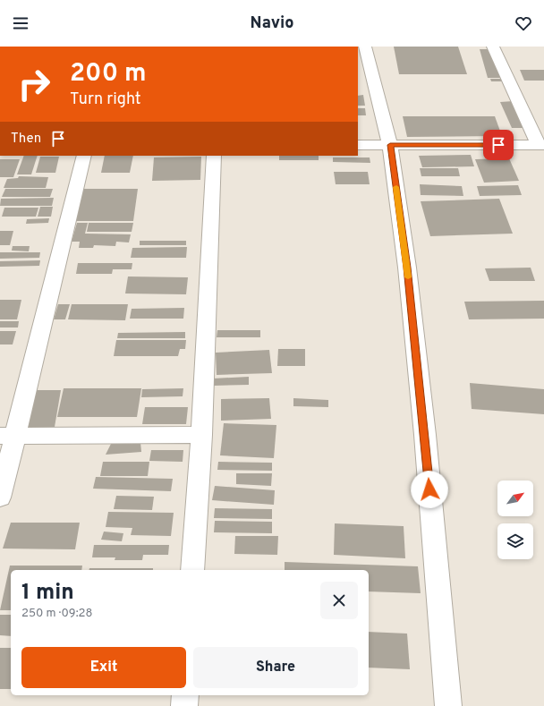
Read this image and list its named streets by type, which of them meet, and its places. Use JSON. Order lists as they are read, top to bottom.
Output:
{
  "north": "top right",
  "page": {
    "header": "Navio",
    "turn": ["200 m", "Turn right"],
    "then": "Then",
    "heading": ["1 min", "250 m · 09:28"],
    "buttons": ["Exit", "Share"]
  }
}
